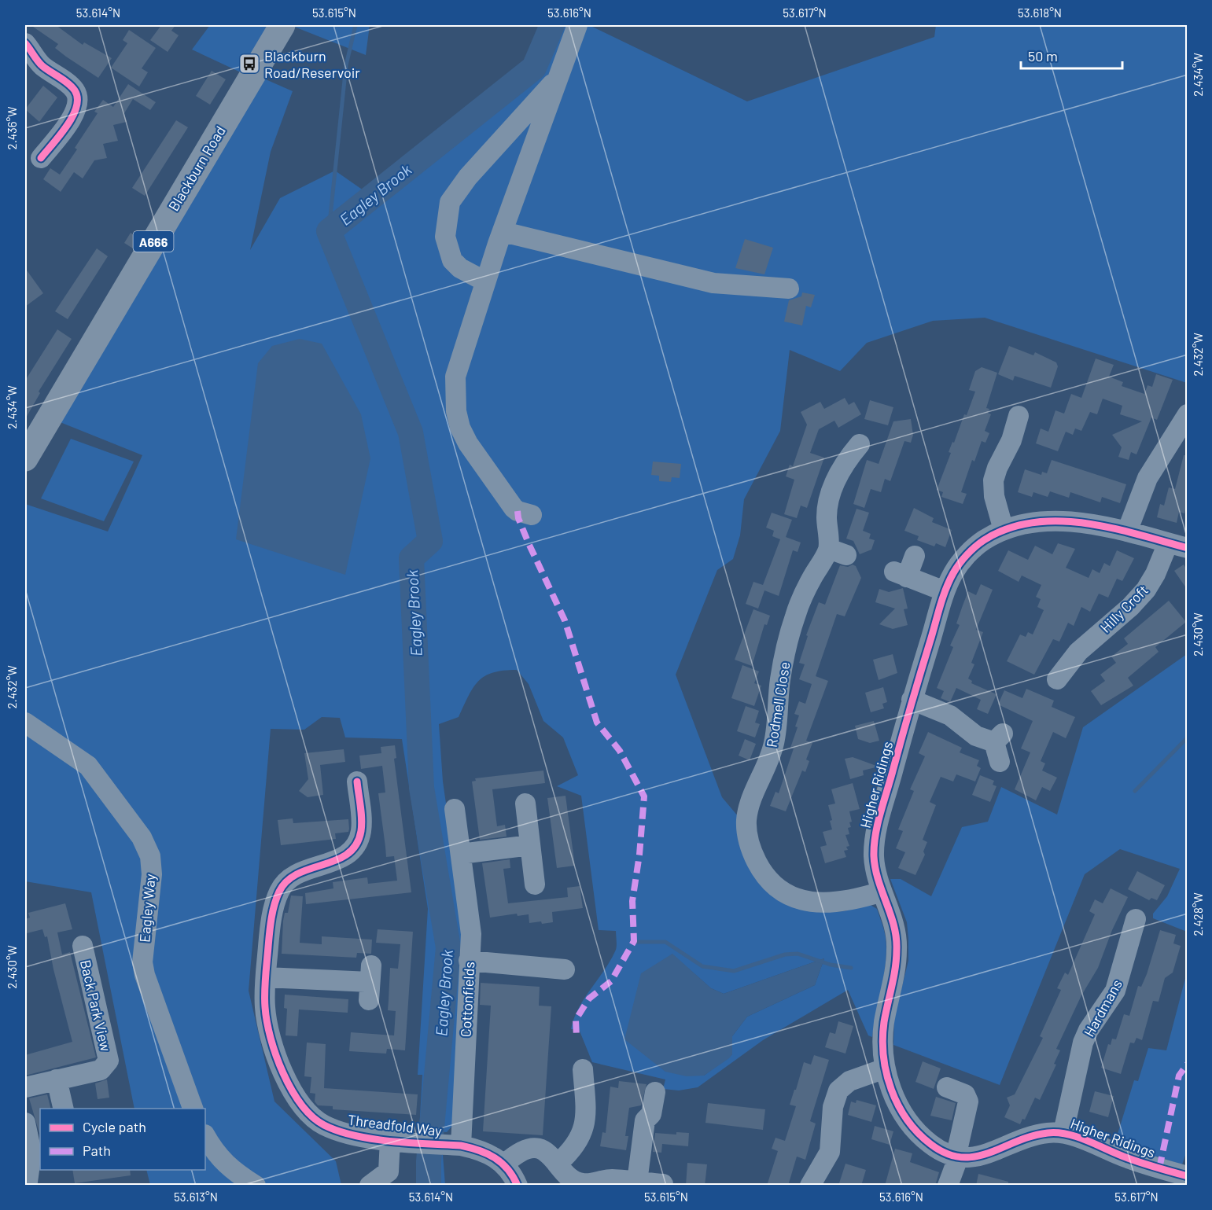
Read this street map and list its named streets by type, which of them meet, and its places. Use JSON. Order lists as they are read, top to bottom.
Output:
{
  "streets": {
    "highway": ["Blackburn Road", "A666"],
    "street": [
      "Hilly Croft",
      "Rodmell Close",
      "Higher Ridings",
      "Eagley Way",
      "Cottonfields",
      "Back Park View",
      "Hardmans",
      "Threadfold Way"
    ]
  },
  "crossings": [
    ["Hilly Croft", "Higher Ridings"],
    ["Rodmell Close", "Higher Ridings"],
    ["Higher Ridings", "Hardmans"],
    ["Cottonfields", "Threadfold Way"]
  ],
  "water": ["Eagley Brook"],
  "places": {
    "bus stop": ["Blackburn Road/Reservoir"]
  },
  "legend": ["Cycle path", "Path"],
  "scale_bar": "50 m",
  "coordinates": [
    "53.614°N",
    "53.615°N",
    "53.616°N",
    "53.617°N",
    "53.618°N",
    "2.434°W",
    "2.436°W",
    "2.432°W",
    "2.430°W",
    "2.428°W",
    "53.613°N"
  ]
}
